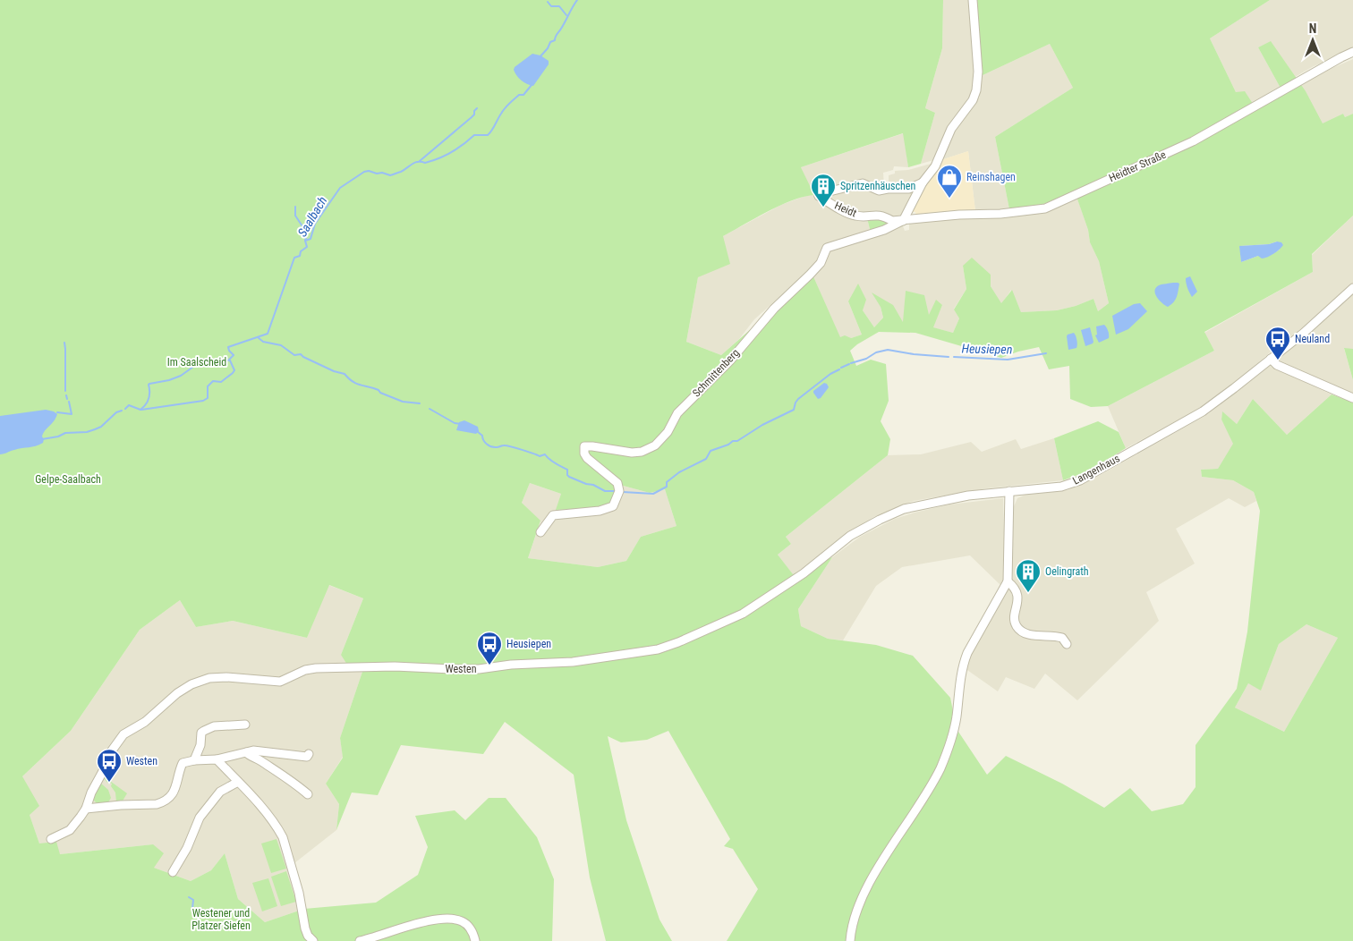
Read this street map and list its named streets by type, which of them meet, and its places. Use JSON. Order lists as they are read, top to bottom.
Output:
{
  "streets": {
    "street": [
      "Heidter Straße",
      "Heidt",
      "Schmittenberg",
      "Langenhaus",
      "Westen"
    ]
  },
  "crossings": [
    ["Heidter Straße", "Heidt"],
    ["Heidter Straße", "Schmittenberg"],
    ["Heidt", "Schmittenberg"],
    ["Langenhaus", "Westen"]
  ],
  "water": ["Saalbach", "Heusiepen"],
  "parks": ["Im Saalscheid", "Gelpe-Saalbach", "Westener und Platzer Siefen"],
  "places": {
    "shop": ["Reinshagen"],
    "building": ["Spritzenhäuschen", "Oelingrath"],
    "bus stop": ["Neuland", "Heusiepen", "Westen"]
  },
  "north": "top"
}
